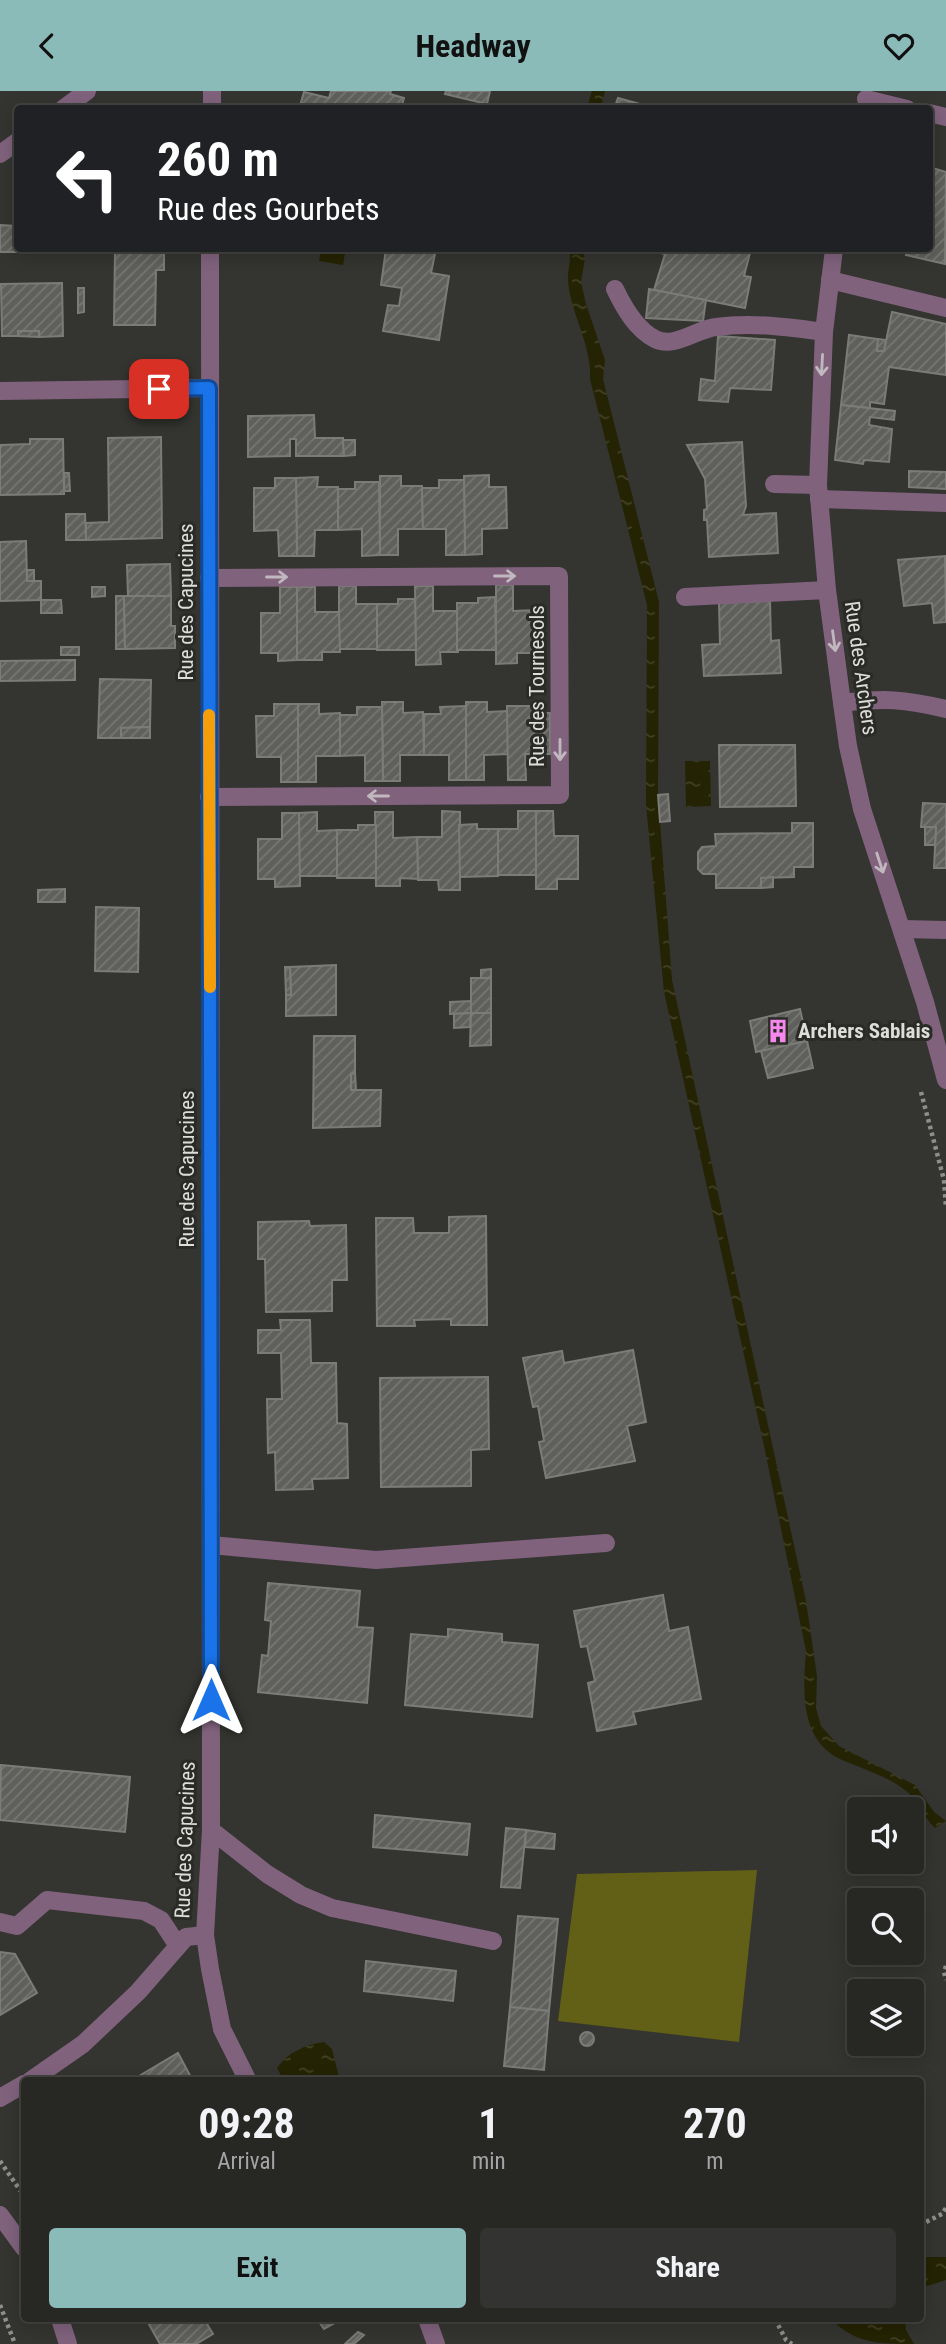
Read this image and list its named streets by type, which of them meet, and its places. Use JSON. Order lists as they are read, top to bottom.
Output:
{
  "streets": {
    "street": ["Rue des Capucines", "Rue des Archers", "Rue des Tournesols"]
  },
  "crossings": [
    ["Rue des Capucines", "Rue des Tournesols"]
  ],
  "one_way": ["Rue des Archers"],
  "places": {
    "building": ["Archers Sablais"]
  },
  "page": {
    "header": "Headway",
    "turn": ["260 m", "Rue des Gourbets"],
    "eta": [
      "09:28",
      "Arrival",
      "1",
      "min",
      "270",
      "m"
    ],
    "buttons": ["Exit", "Share"]
  }
}
